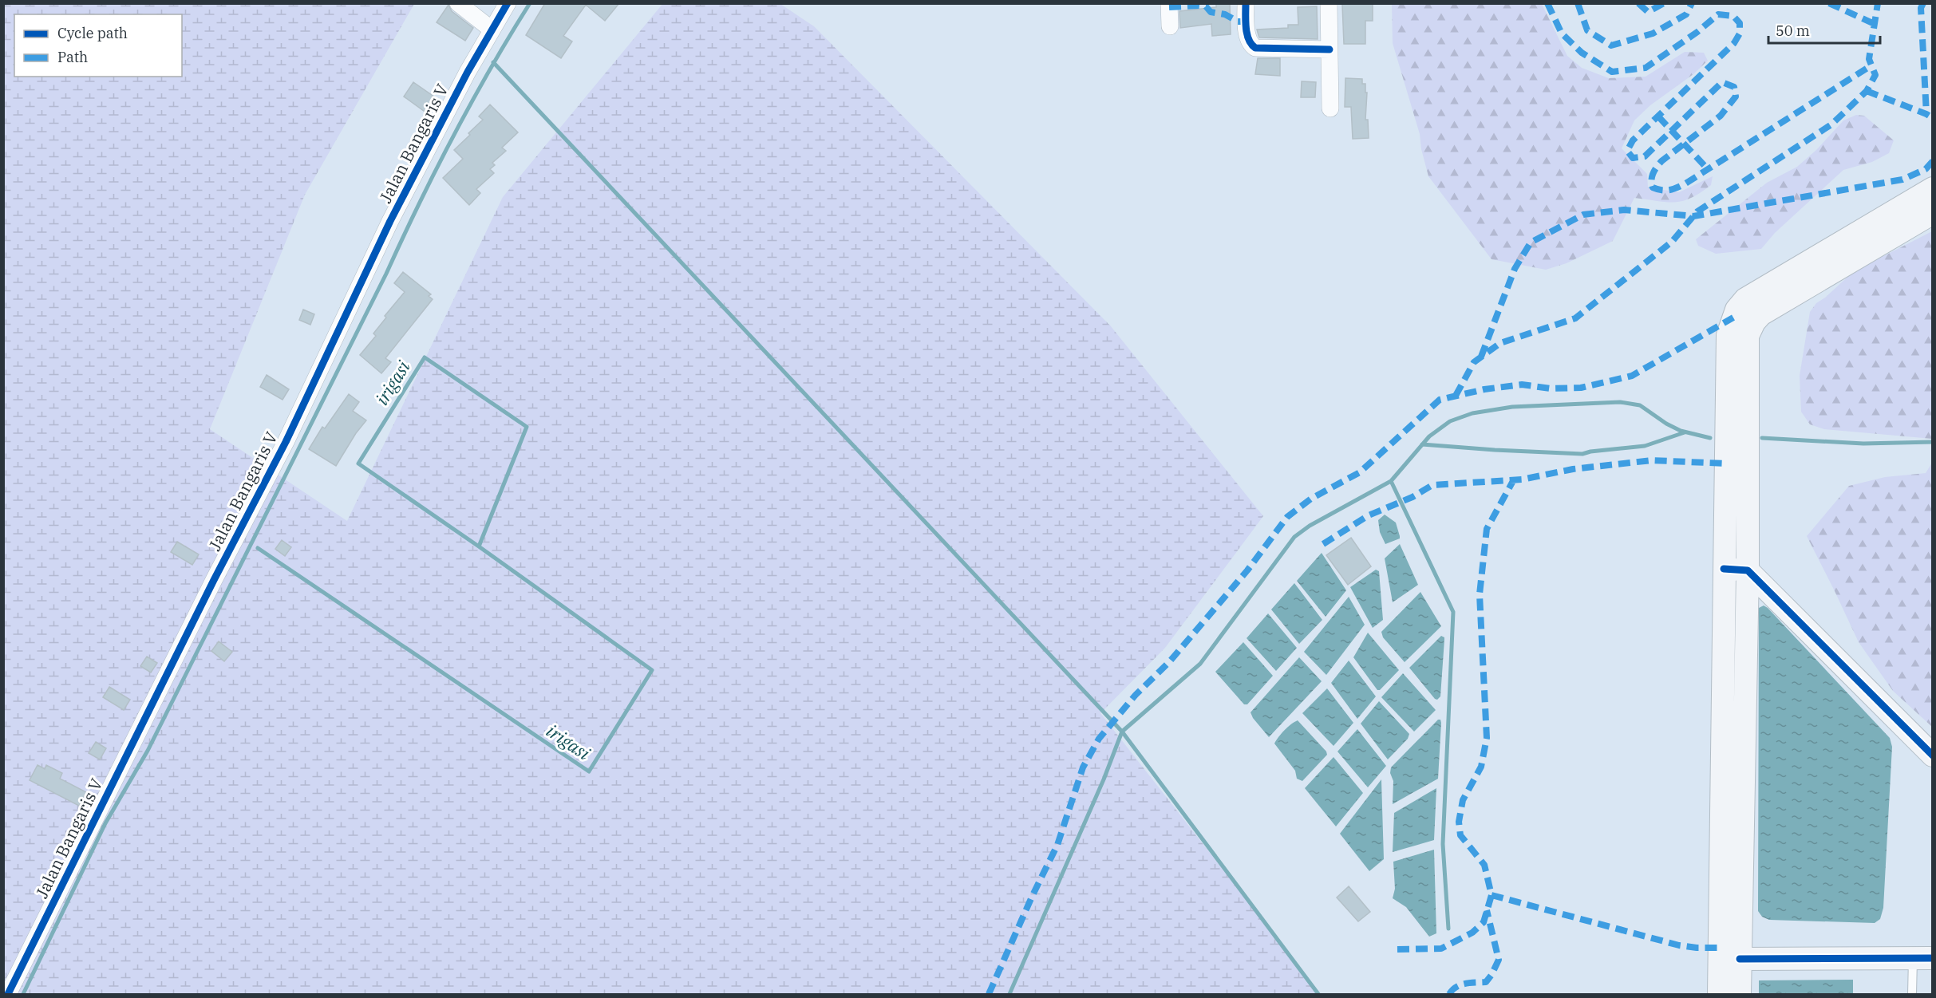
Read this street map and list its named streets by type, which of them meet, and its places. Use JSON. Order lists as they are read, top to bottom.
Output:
{
  "streets": {
    "street": ["Jalan Bangaris V"]
  },
  "water": ["irigasi"],
  "legend": ["Cycle path", "Path"],
  "scale_bar": "50 m"
}
